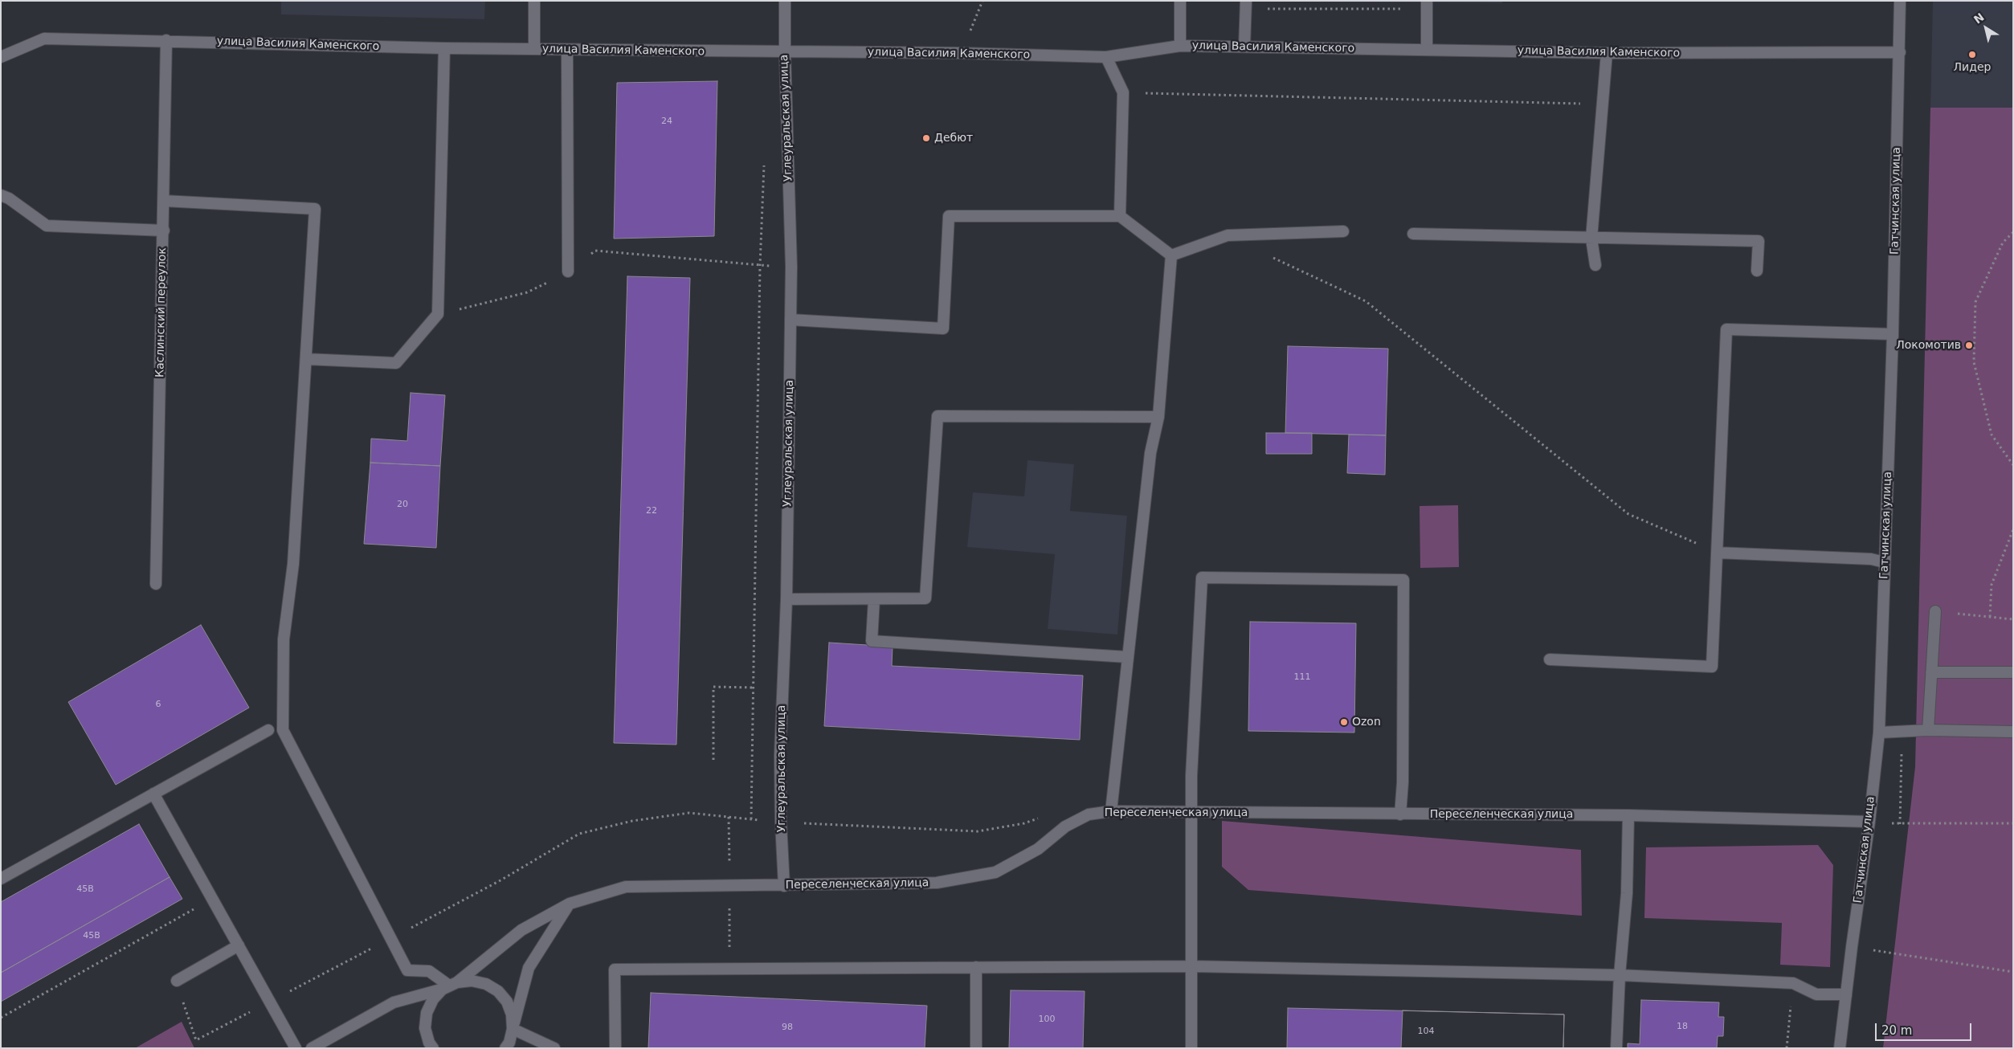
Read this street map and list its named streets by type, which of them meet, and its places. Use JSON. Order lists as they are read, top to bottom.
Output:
{
  "streets": {
    "street": [
      "улица Василия Каменского",
      "Углеуральская улица",
      "Гатчинская улица",
      "Каслинский переулок",
      "Переселенческая улица"
    ]
  },
  "crossings": [
    ["улица Василия Каменского", "Углеуральская улица"],
    ["улица Василия Каменского", "Гатчинская улица"],
    ["улица Василия Каменского", "Каслинский переулок"],
    ["Углеуральская улица", "Переселенческая улица"],
    ["Гатчинская улица", "Переселенческая улица"]
  ],
  "places": [
    "Лидер",
    "Дебют",
    "Локомотив",
    "Ozon"
  ],
  "house_numbers": [
    "24",
    "20",
    "22",
    "111",
    "6",
    "45В",
    "45В",
    "100",
    "18",
    "98",
    "104"
  ],
  "scale_bar": "20 m",
  "north": "top left"
}
